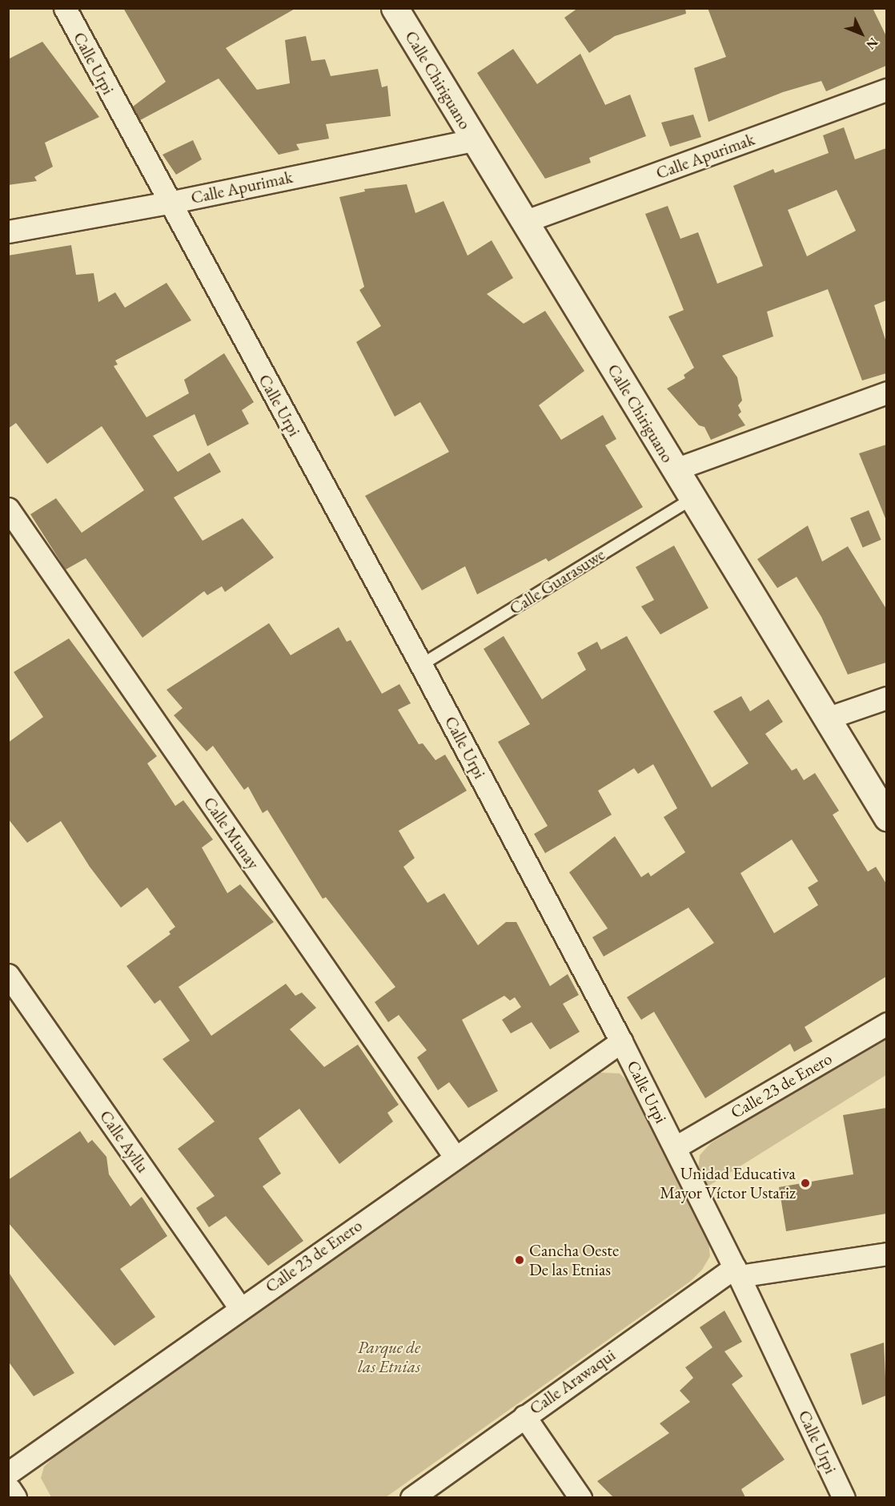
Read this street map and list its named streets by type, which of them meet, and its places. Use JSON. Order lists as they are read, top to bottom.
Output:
{
  "streets": {
    "main road": ["Calle Chiriguano"],
    "street": [
      "Calle Urpi",
      "Calle Apurimak",
      "Calle Munay",
      "Calle 23 de Enero",
      "Calle Ayllu",
      "Calle Arawaqui"
    ],
    "lane": ["Calle Guarasuwe"]
  },
  "crossings": [
    ["Calle Urpi", "Calle Apurimak"],
    ["Calle Urpi", "Calle Guarasuwe"],
    ["Calle Urpi", "Calle 23 de Enero"],
    ["Calle Urpi", "Calle Arawaqui"],
    ["Calle Chiriguano", "Calle Apurimak"],
    ["Calle Chiriguano", "Calle Guarasuwe"],
    ["Calle Munay", "Calle 23 de Enero"],
    ["Calle 23 de Enero", "Calle Ayllu"]
  ],
  "parks": ["Parque de las Etnias"],
  "places": ["Unidad Educativa Mayor Víctor Ustariz", "Cancha Oeste De las Etnias"],
  "north": "bottom right"
}
